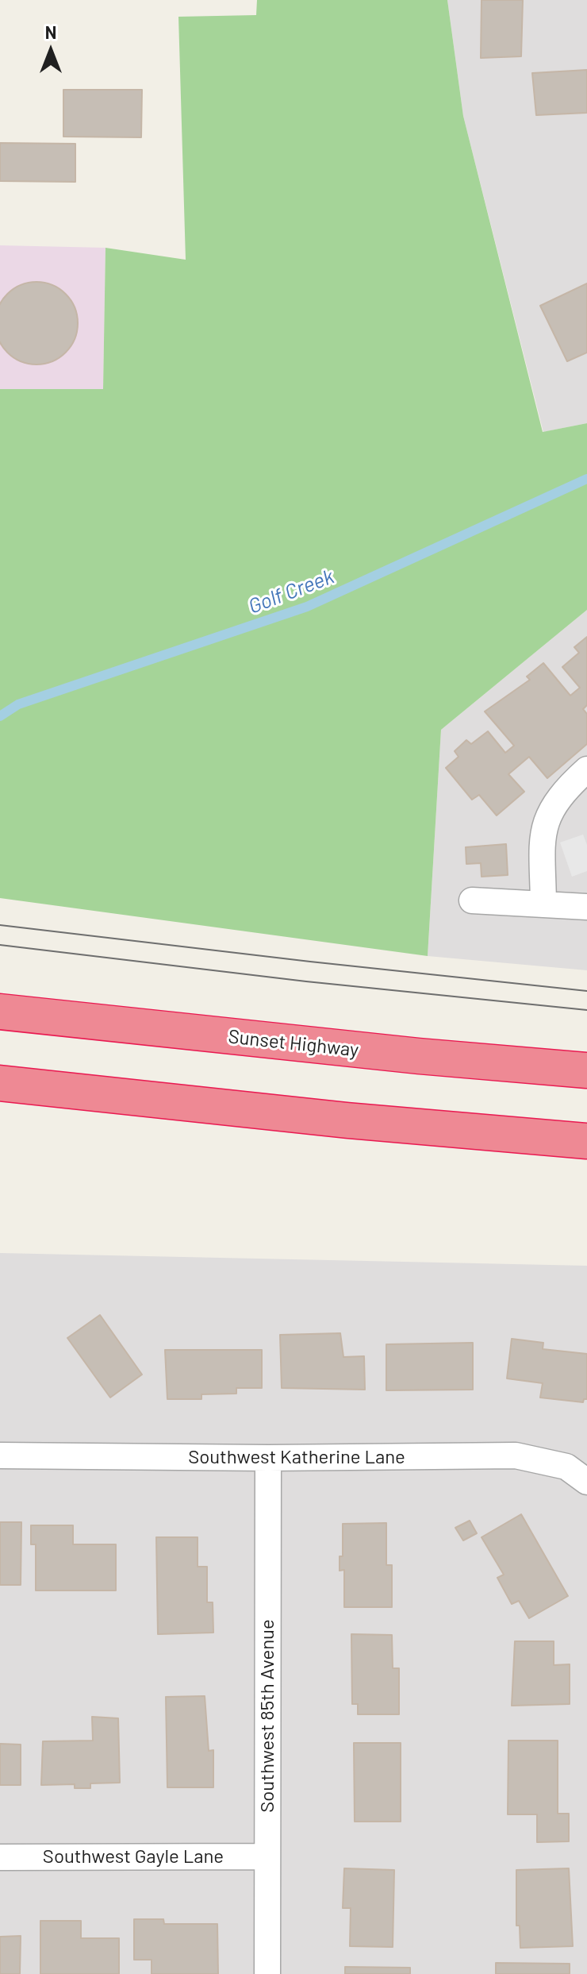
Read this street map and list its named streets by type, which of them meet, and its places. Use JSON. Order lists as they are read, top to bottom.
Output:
{
  "streets": {
    "highway": ["Sunset Highway"],
    "street": ["Southwest Katherine Lane", "Southwest 85th Avenue", "Southwest Gayle Lane"]
  },
  "crossings": [
    ["Southwest Katherine Lane", "Southwest 85th Avenue"],
    ["Southwest 85th Avenue", "Southwest Gayle Lane"]
  ],
  "water": ["Golf Creek"],
  "north": "top"
}
